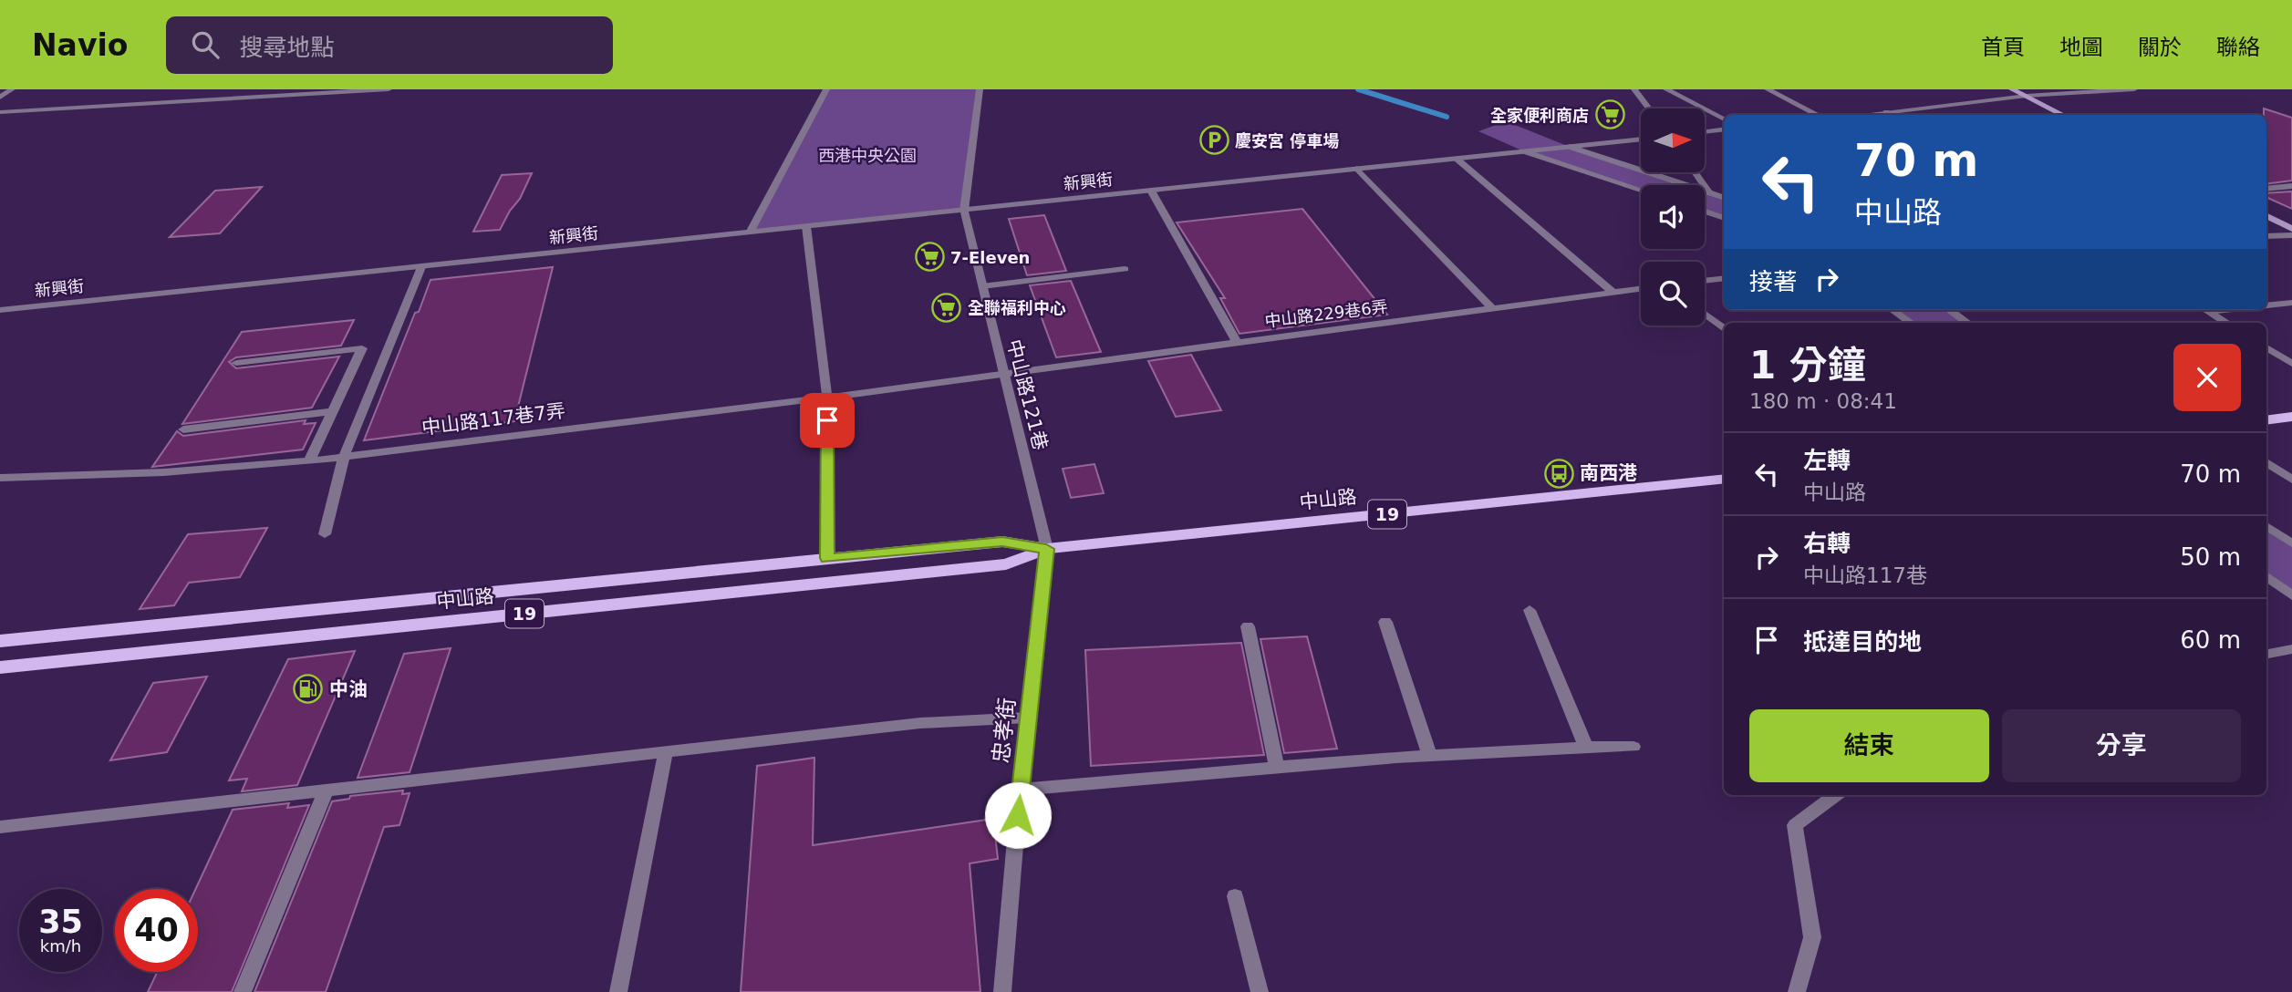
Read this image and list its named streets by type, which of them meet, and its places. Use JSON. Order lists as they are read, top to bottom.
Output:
{
  "streets": {
    "main road": ["中山路", "19"],
    "street": [
      "新興街",
      "中山路229巷6弄",
      "中山路121巷",
      "中山路117巷7弄",
      "忠孝街"
    ]
  },
  "crossings": [
    ["新興街", "中山路121巷"],
    ["中山路229巷6弄", "中山路121巷"],
    ["中山路229巷6弄", "中山路117巷7弄"],
    ["中山路121巷", "中山路117巷7弄"],
    ["中山路121巷", "中山路"],
    ["中山路121巷", "忠孝街"],
    ["中山路", "忠孝街"]
  ],
  "parks": ["西港中央公園"],
  "places": {
    "supermarket": ["全家便利商店", "7-Eleven", "全聯福利中心"],
    "parking": ["慶安宮 停車場"],
    "bus stop": ["南西港"],
    "fuel station": ["中油"]
  },
  "north": "right",
  "page": {
    "header": "Navio",
    "search": "搜尋地點",
    "nav": [
      "首頁",
      "地圖",
      "關於",
      "聯絡"
    ],
    "turn": ["70 m", "中山路"],
    "then": "接著",
    "heading": ["1 分鐘", "180 m · 08:41"],
    "list": [
      {
        "name": "左轉",
        "note": "中山路",
        "value": "70 m"
      },
      {
        "name": "右轉",
        "note": "中山路117巷",
        "value": "50 m"
      },
      {
        "name": "抵達目的地",
        "value": "60 m"
      }
    ],
    "buttons": ["結束", "分享"],
    "speed": "35 km/h",
    "limit": "40"
  }
}
